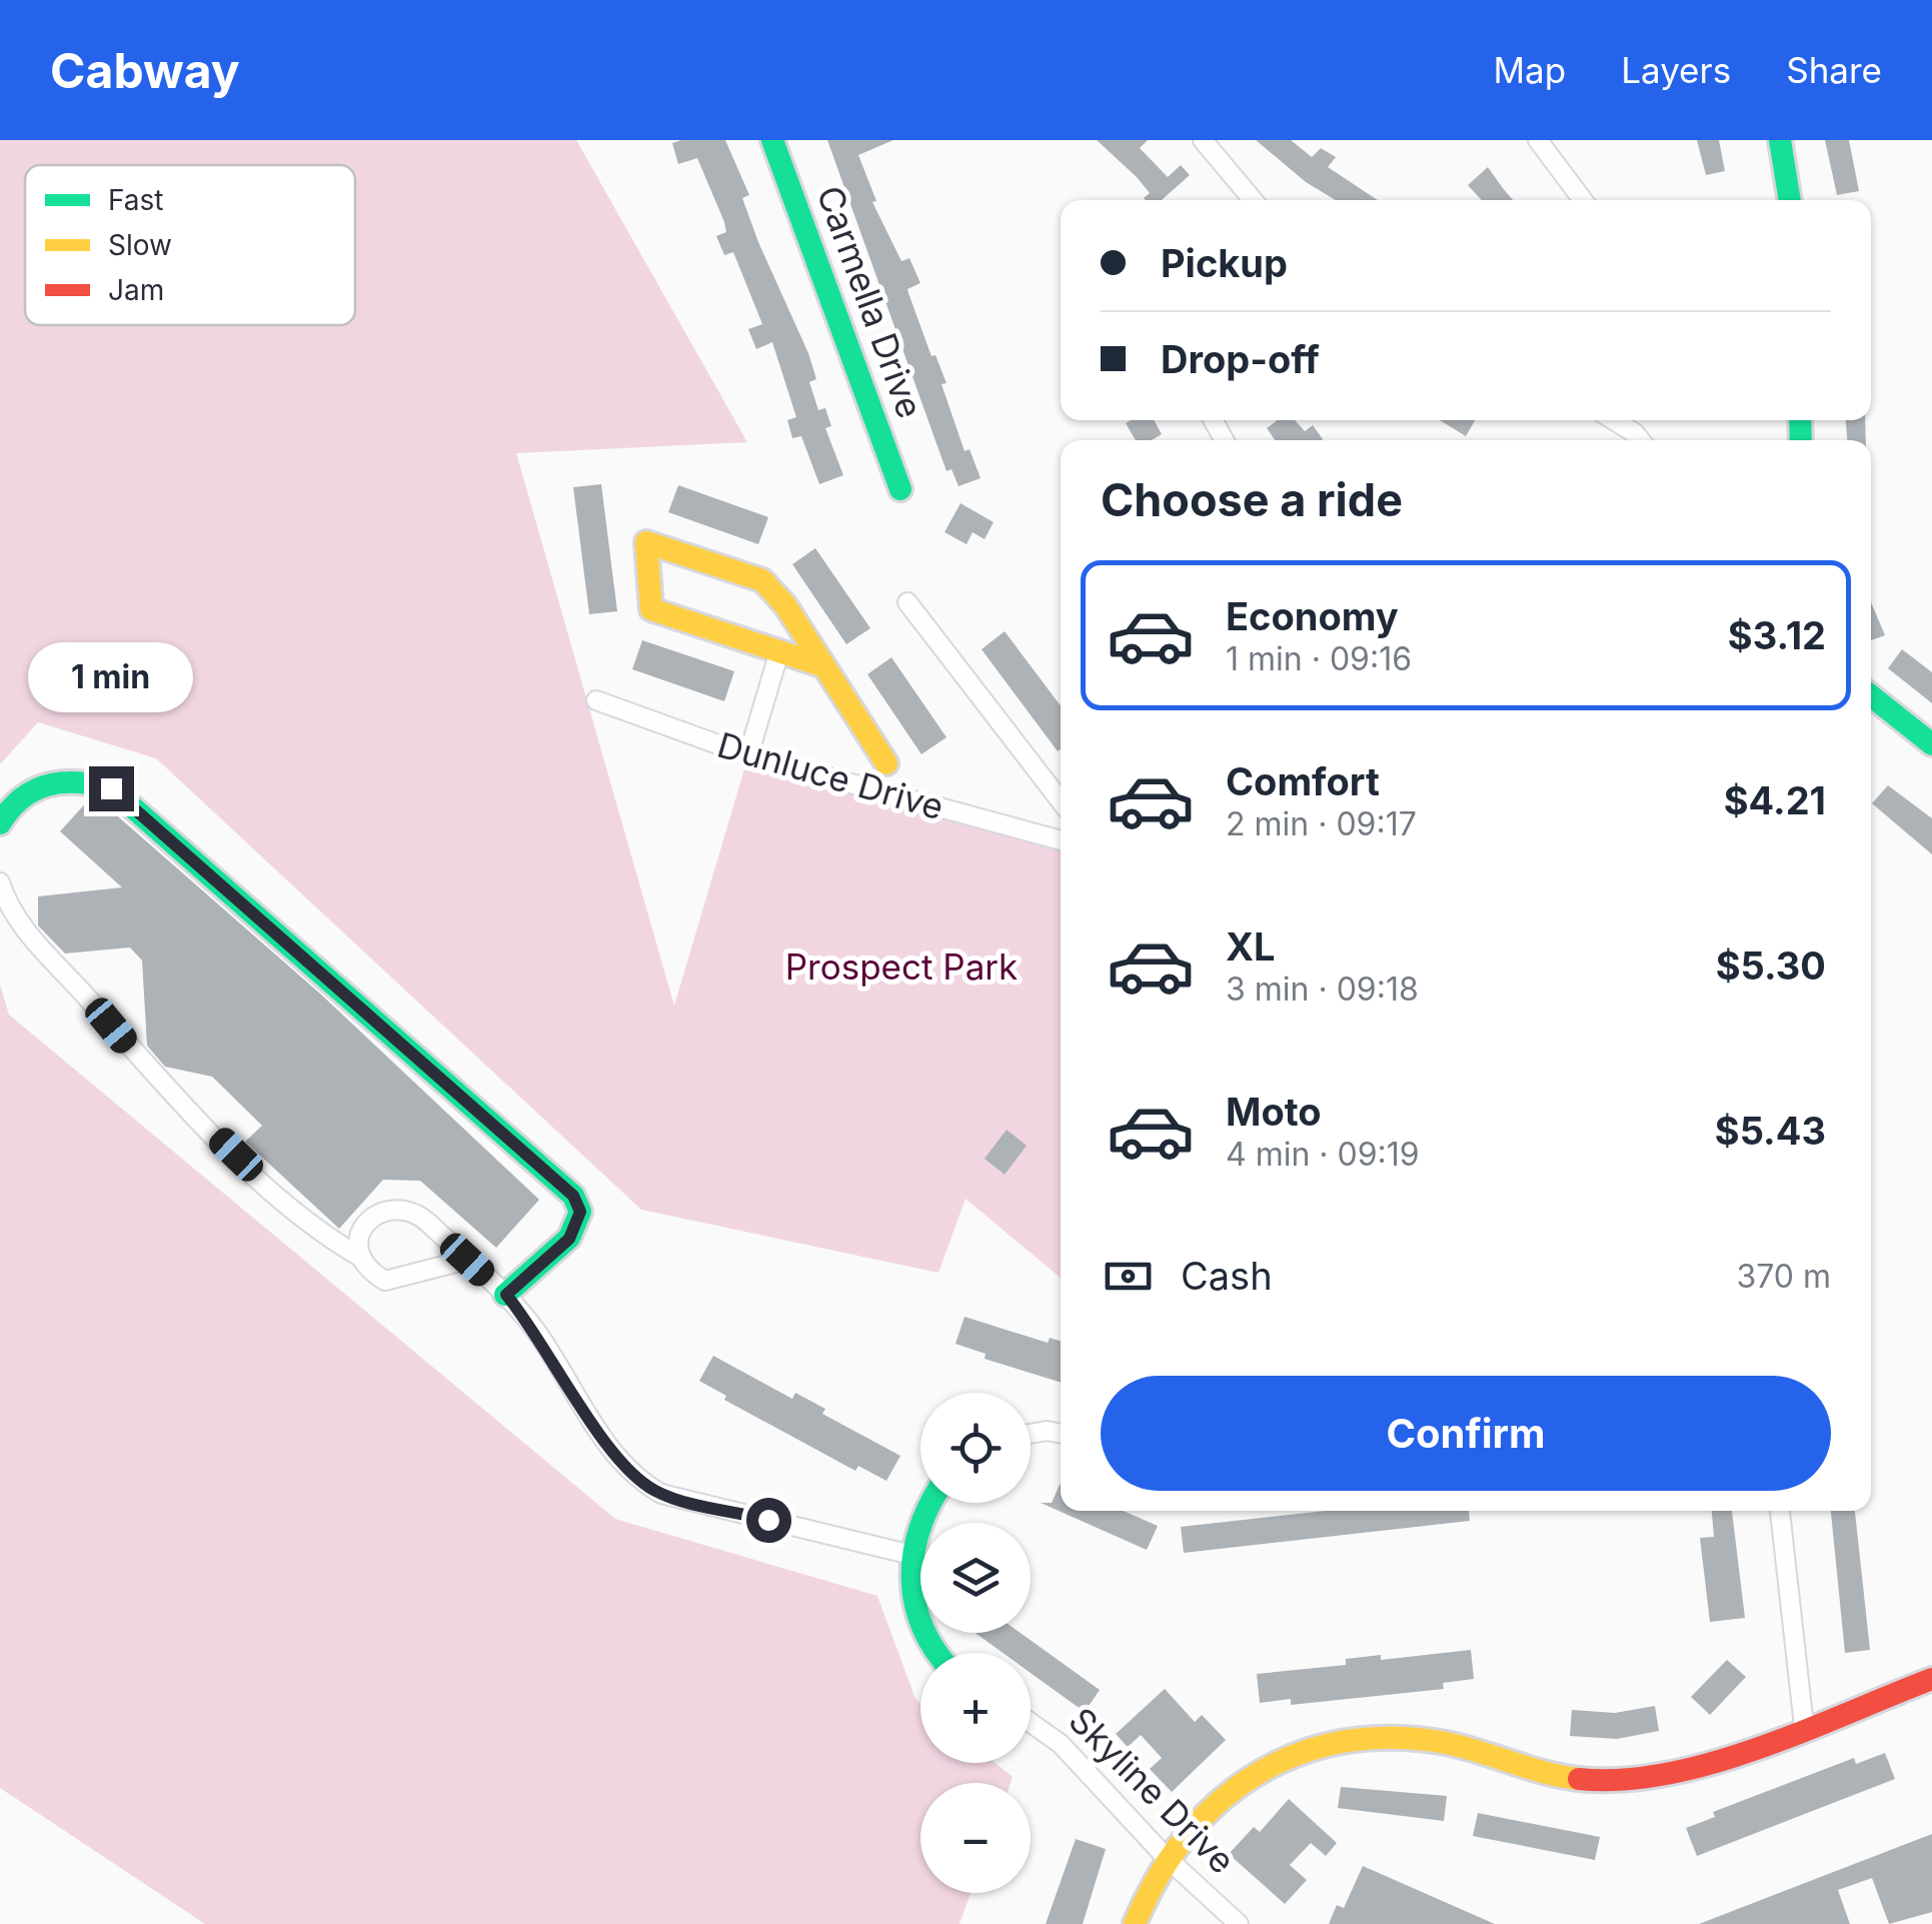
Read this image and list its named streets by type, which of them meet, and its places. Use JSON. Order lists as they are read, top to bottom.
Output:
{
  "streets": {
    "street": ["Carmella Drive", "Dunluce Drive", "Skyline Drive"]
  },
  "parks": ["Prospect Park"],
  "legend": ["Fast", "Slow", "Jam"],
  "page": {
    "header": "Cabway",
    "nav": ["Map", "Layers", "Share"],
    "banner": ["Pickup", "Drop-off"],
    "heading": "Choose a ride",
    "list": [
      {
        "name": "Economy",
        "note": "1 min · 09:16",
        "value": "$3.12"
      },
      {
        "name": "Comfort",
        "note": "2 min · 09:17",
        "value": "$4.21"
      },
      {
        "name": "XL",
        "note": "3 min · 09:18",
        "value": "$5.30"
      },
      {
        "name": "Moto",
        "note": "4 min · 09:19",
        "value": "$5.43"
      }
    ],
    "bubble": "1 min",
    "pay": ["Cash", "370 m"],
    "buttons": "Confirm",
    "map_buttons": ["+", "−"]
  }
}
